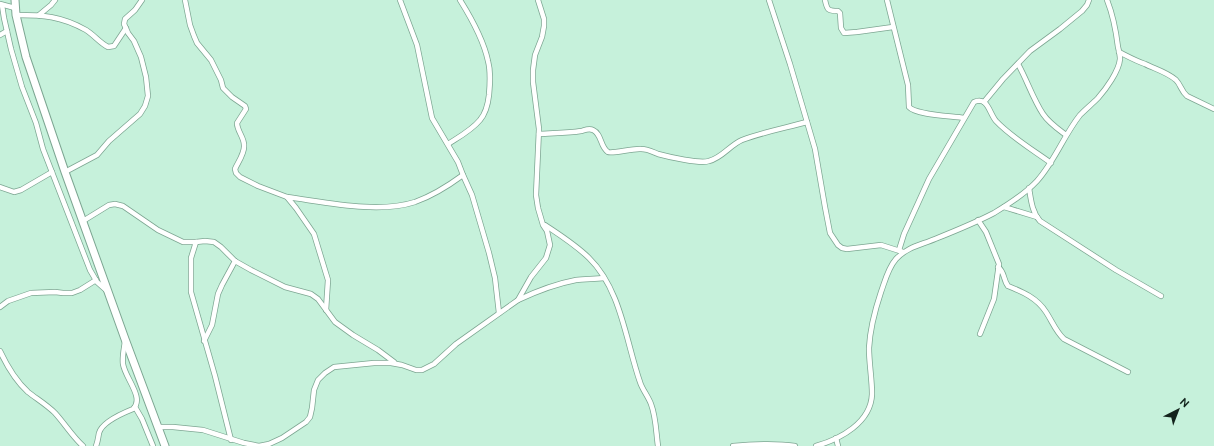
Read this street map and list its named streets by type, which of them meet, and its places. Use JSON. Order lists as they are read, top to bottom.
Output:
{
  "north": "top right"
}
